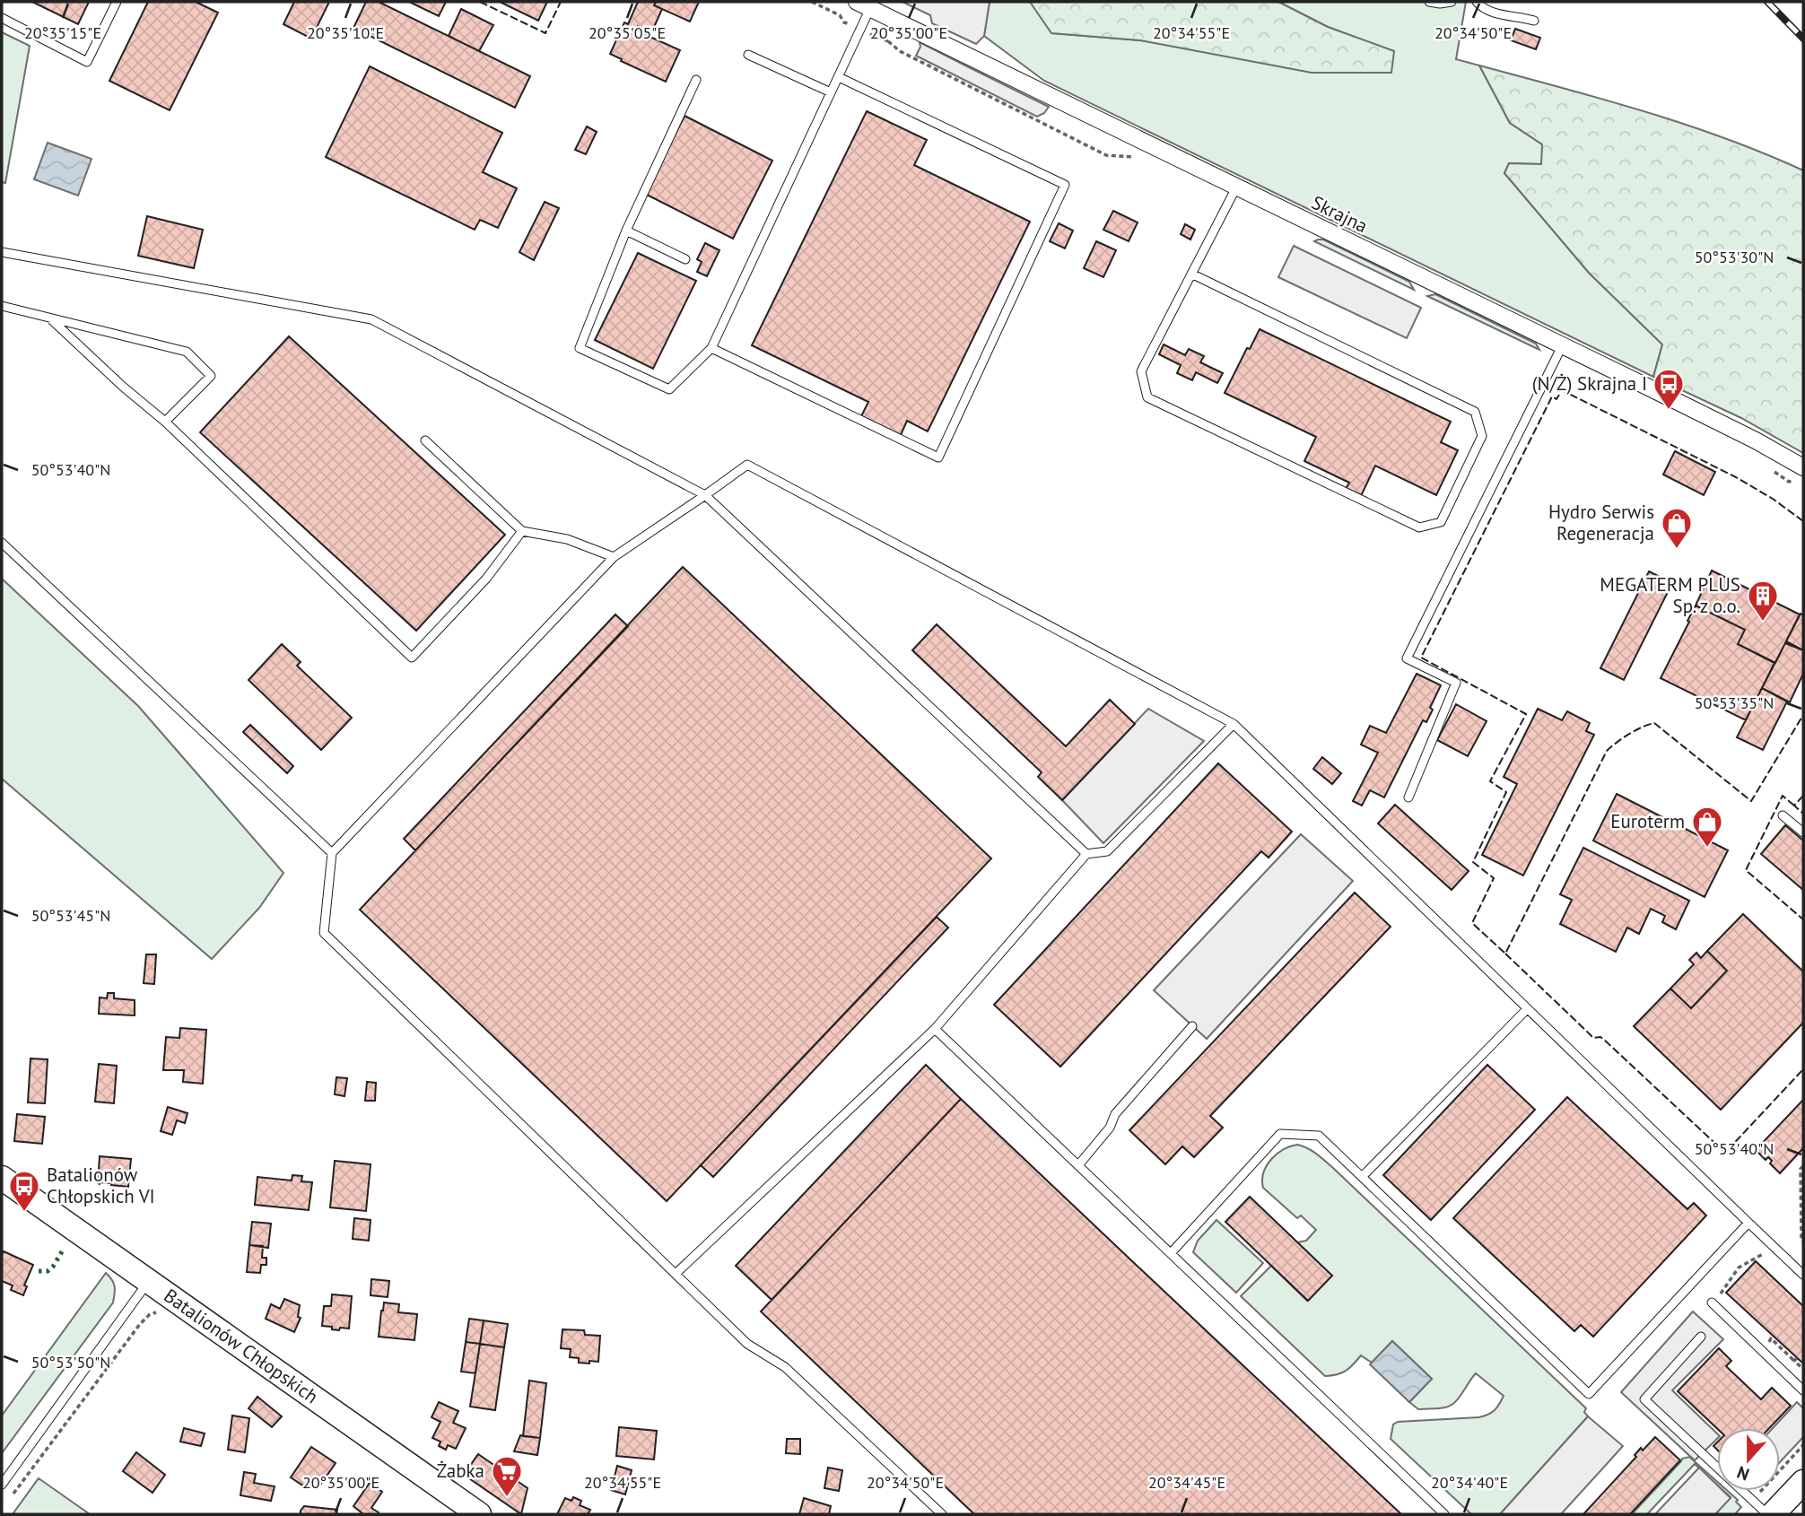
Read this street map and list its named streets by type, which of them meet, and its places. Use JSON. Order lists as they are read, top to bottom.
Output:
{
  "streets": {
    "street": ["Skrajna", "Batalionów Chłopskich"]
  },
  "places": {
    "bus stop": ["(N/Ż) Skrajna I", "Batalionów Chłopskich VI"],
    "shop": ["Hydro Serwis Regeneracja", "Euroterm"],
    "building": ["MEGATERM PLUS Sp. z o.o."],
    "supermarket": ["Żabka"]
  },
  "north": "bottom",
  "coordinates": [
    "20°35'10\"E",
    "20°34'55\"E",
    "20°35'15\"E",
    "20°35'05\"E",
    "20°35'00\"E",
    "20°34'50\"E",
    "50°53'30\"N",
    "50°53'40\"N",
    "50°53'35\"N",
    "50°53'45\"N",
    "50°53'50\"N",
    "20°34'45\"E",
    "20°34'40\"E"
  ]
}
